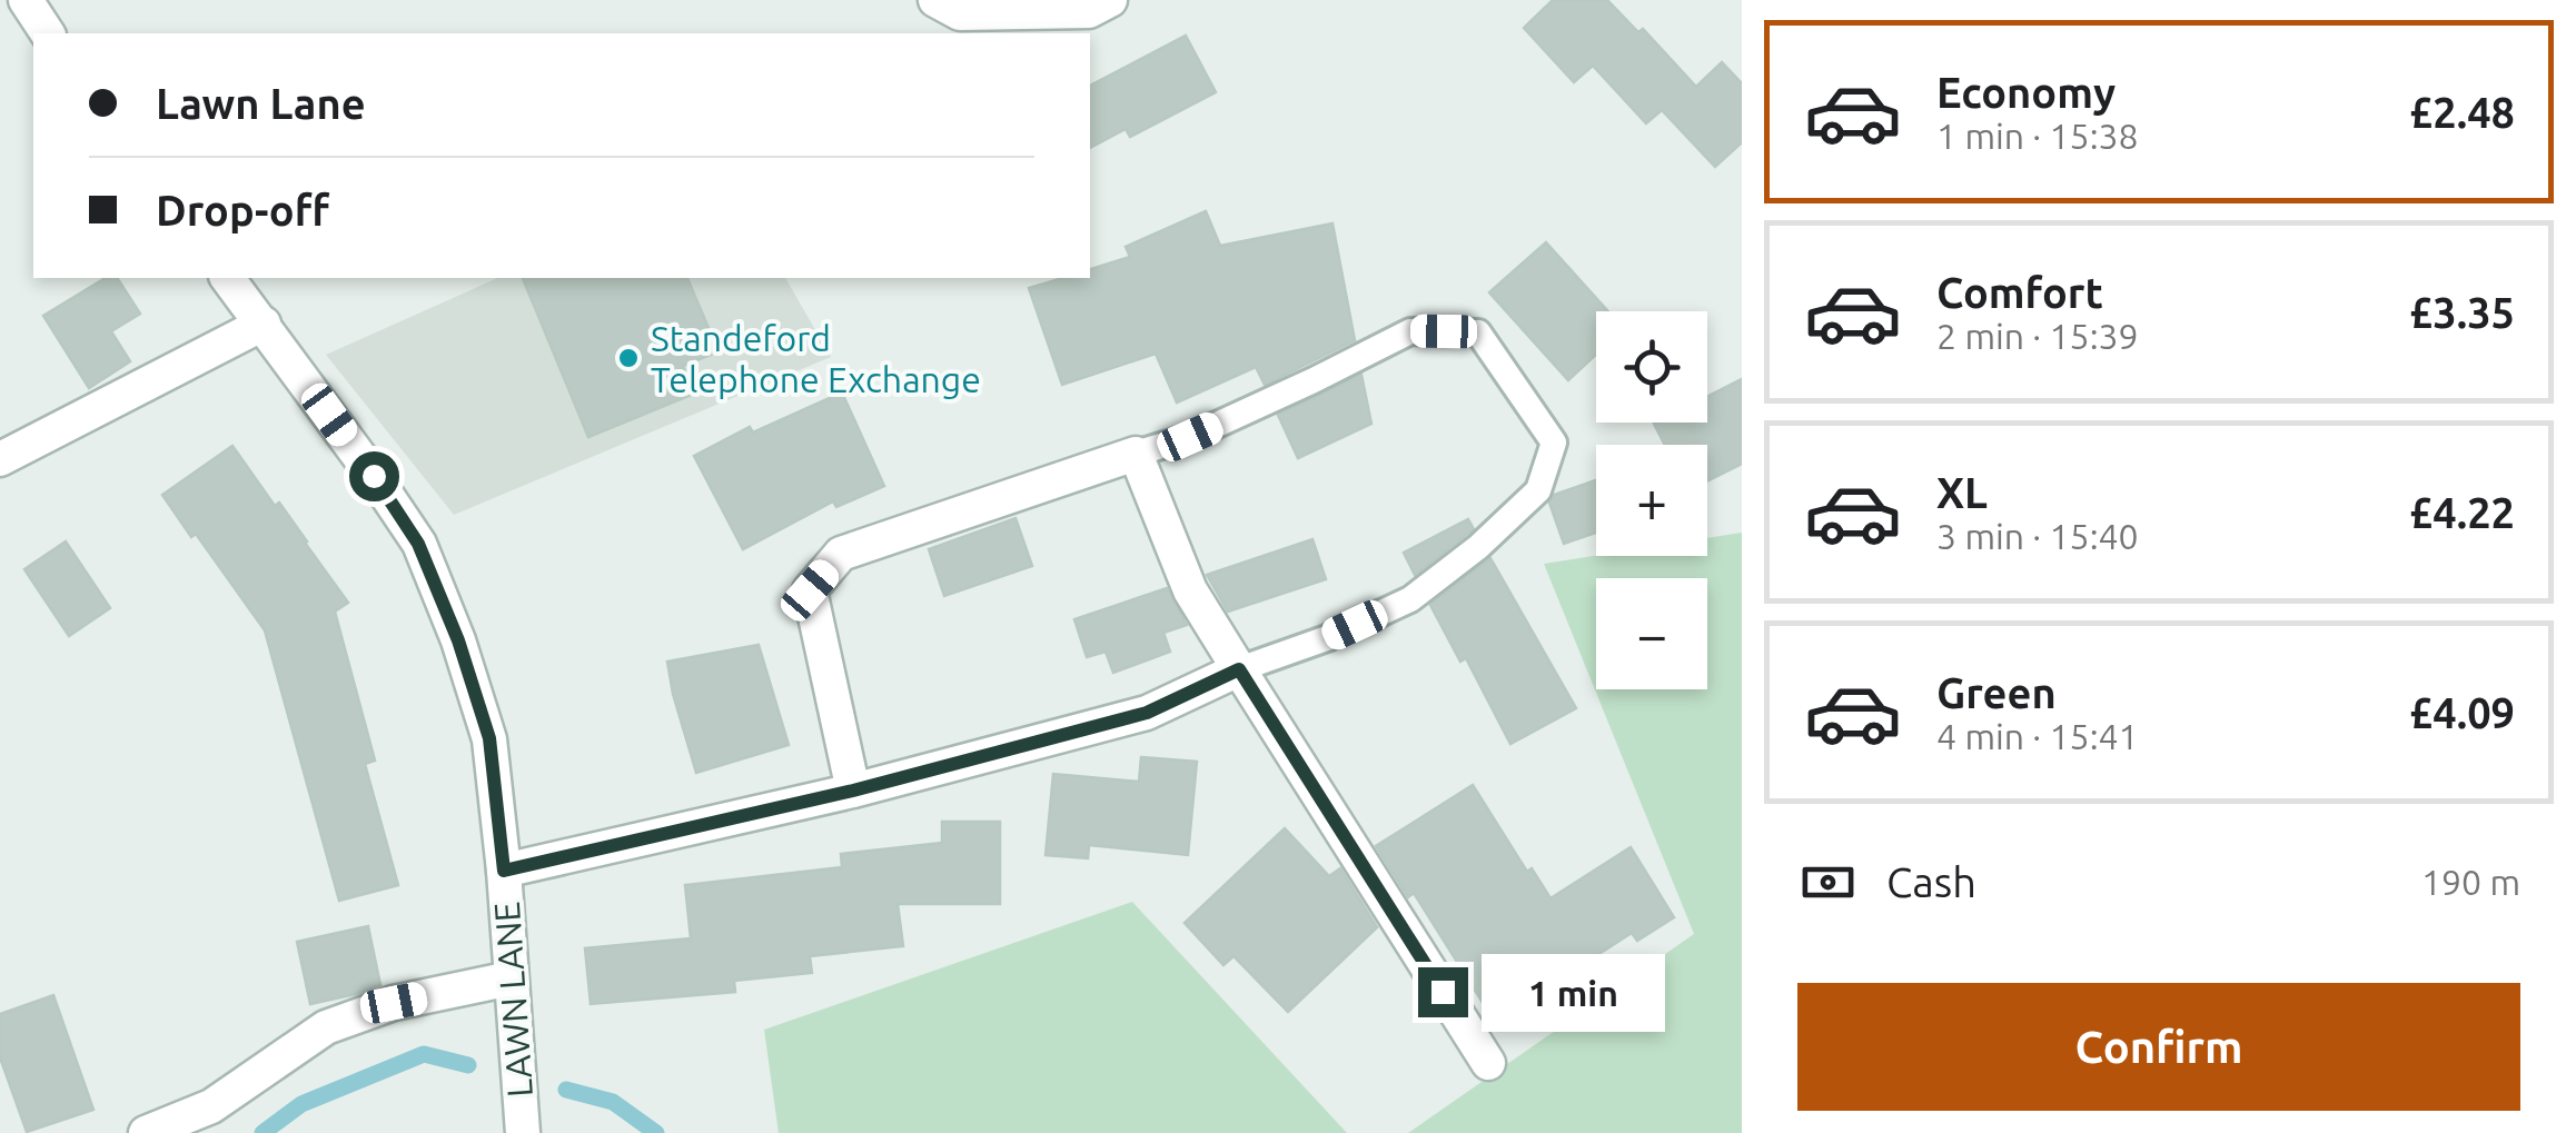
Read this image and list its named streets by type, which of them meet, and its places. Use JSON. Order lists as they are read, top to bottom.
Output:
{
  "streets": {
    "street": ["LAWN LANE"]
  },
  "places": ["Standeford Telephone Exchange"],
  "page": {
    "list": [
      {
        "name": "Economy",
        "note": "1 min · 15:38",
        "value": "£2.48"
      },
      {
        "name": "Comfort",
        "note": "2 min · 15:39",
        "value": "£3.35"
      },
      {
        "name": "XL",
        "note": "3 min · 15:40",
        "value": "£4.22"
      },
      {
        "name": "Green",
        "note": "4 min · 15:41",
        "value": "£4.09"
      }
    ],
    "banner": ["Lawn Lane", "Drop-off"],
    "map_buttons": ["+", "−"],
    "pay": ["Cash", "190 m"],
    "bubble": "1 min",
    "buttons": "Confirm"
  }
}
